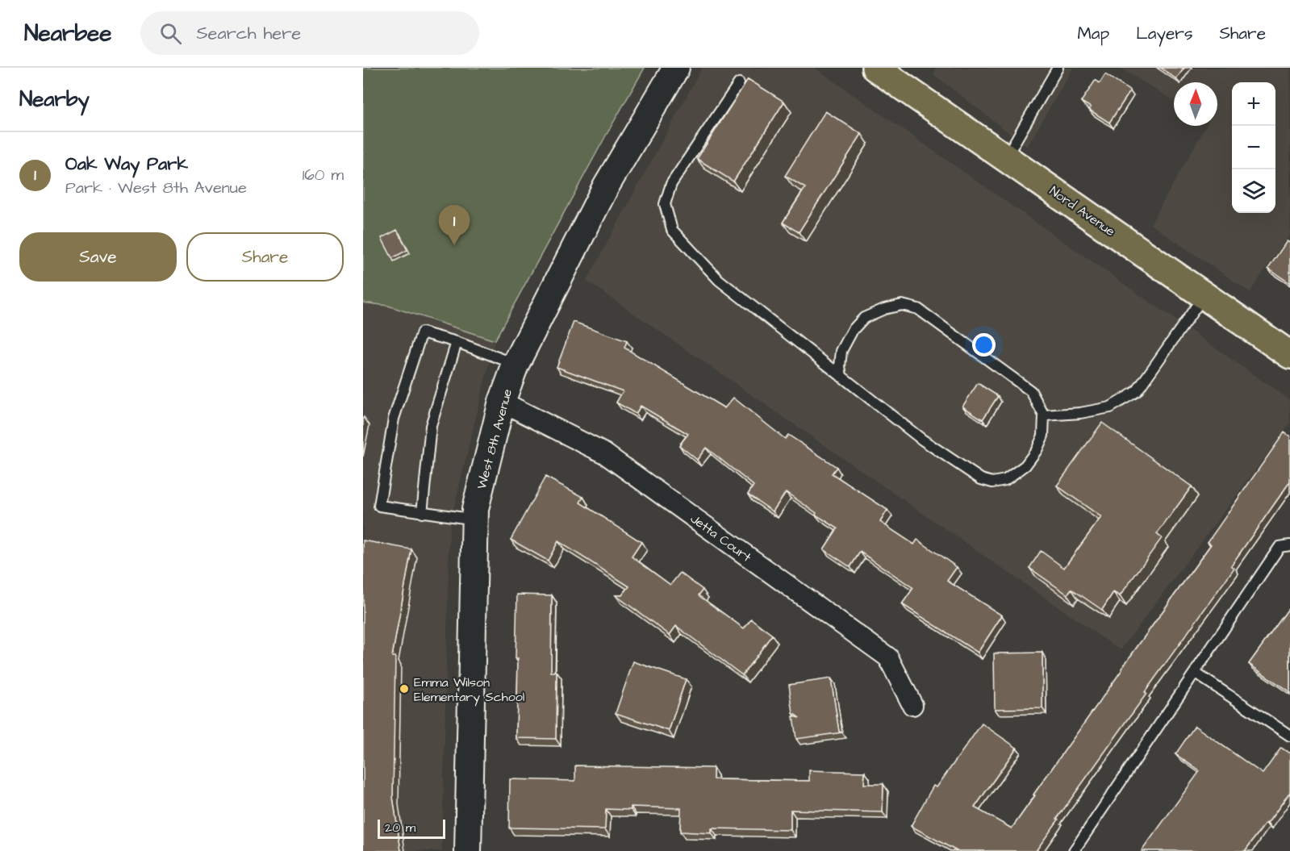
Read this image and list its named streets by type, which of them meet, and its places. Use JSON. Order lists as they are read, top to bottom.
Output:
{
  "streets": {
    "main road": ["Nord Avenue"],
    "street": ["West 8th Avenue", "Jetta Court"]
  },
  "crossings": [
    ["West 8th Avenue", "Jetta Court"]
  ],
  "places": ["Emma Wilson Elementary School"],
  "scale_bar": "20 m",
  "north": "top",
  "page": {
    "header": "Nearbee",
    "search": "Search here",
    "nav": ["Map", "Layers", "Share"],
    "heading": "Nearby",
    "map_buttons": ["+", "−"],
    "list": [
      {
        "mark": "1",
        "name": "Oak Way Park",
        "note": "Park · West 8th Avenue",
        "value": "160 m"
      }
    ],
    "pins": "1",
    "buttons": ["Save", "Share"],
    "scale": "20 m"
  }
}
